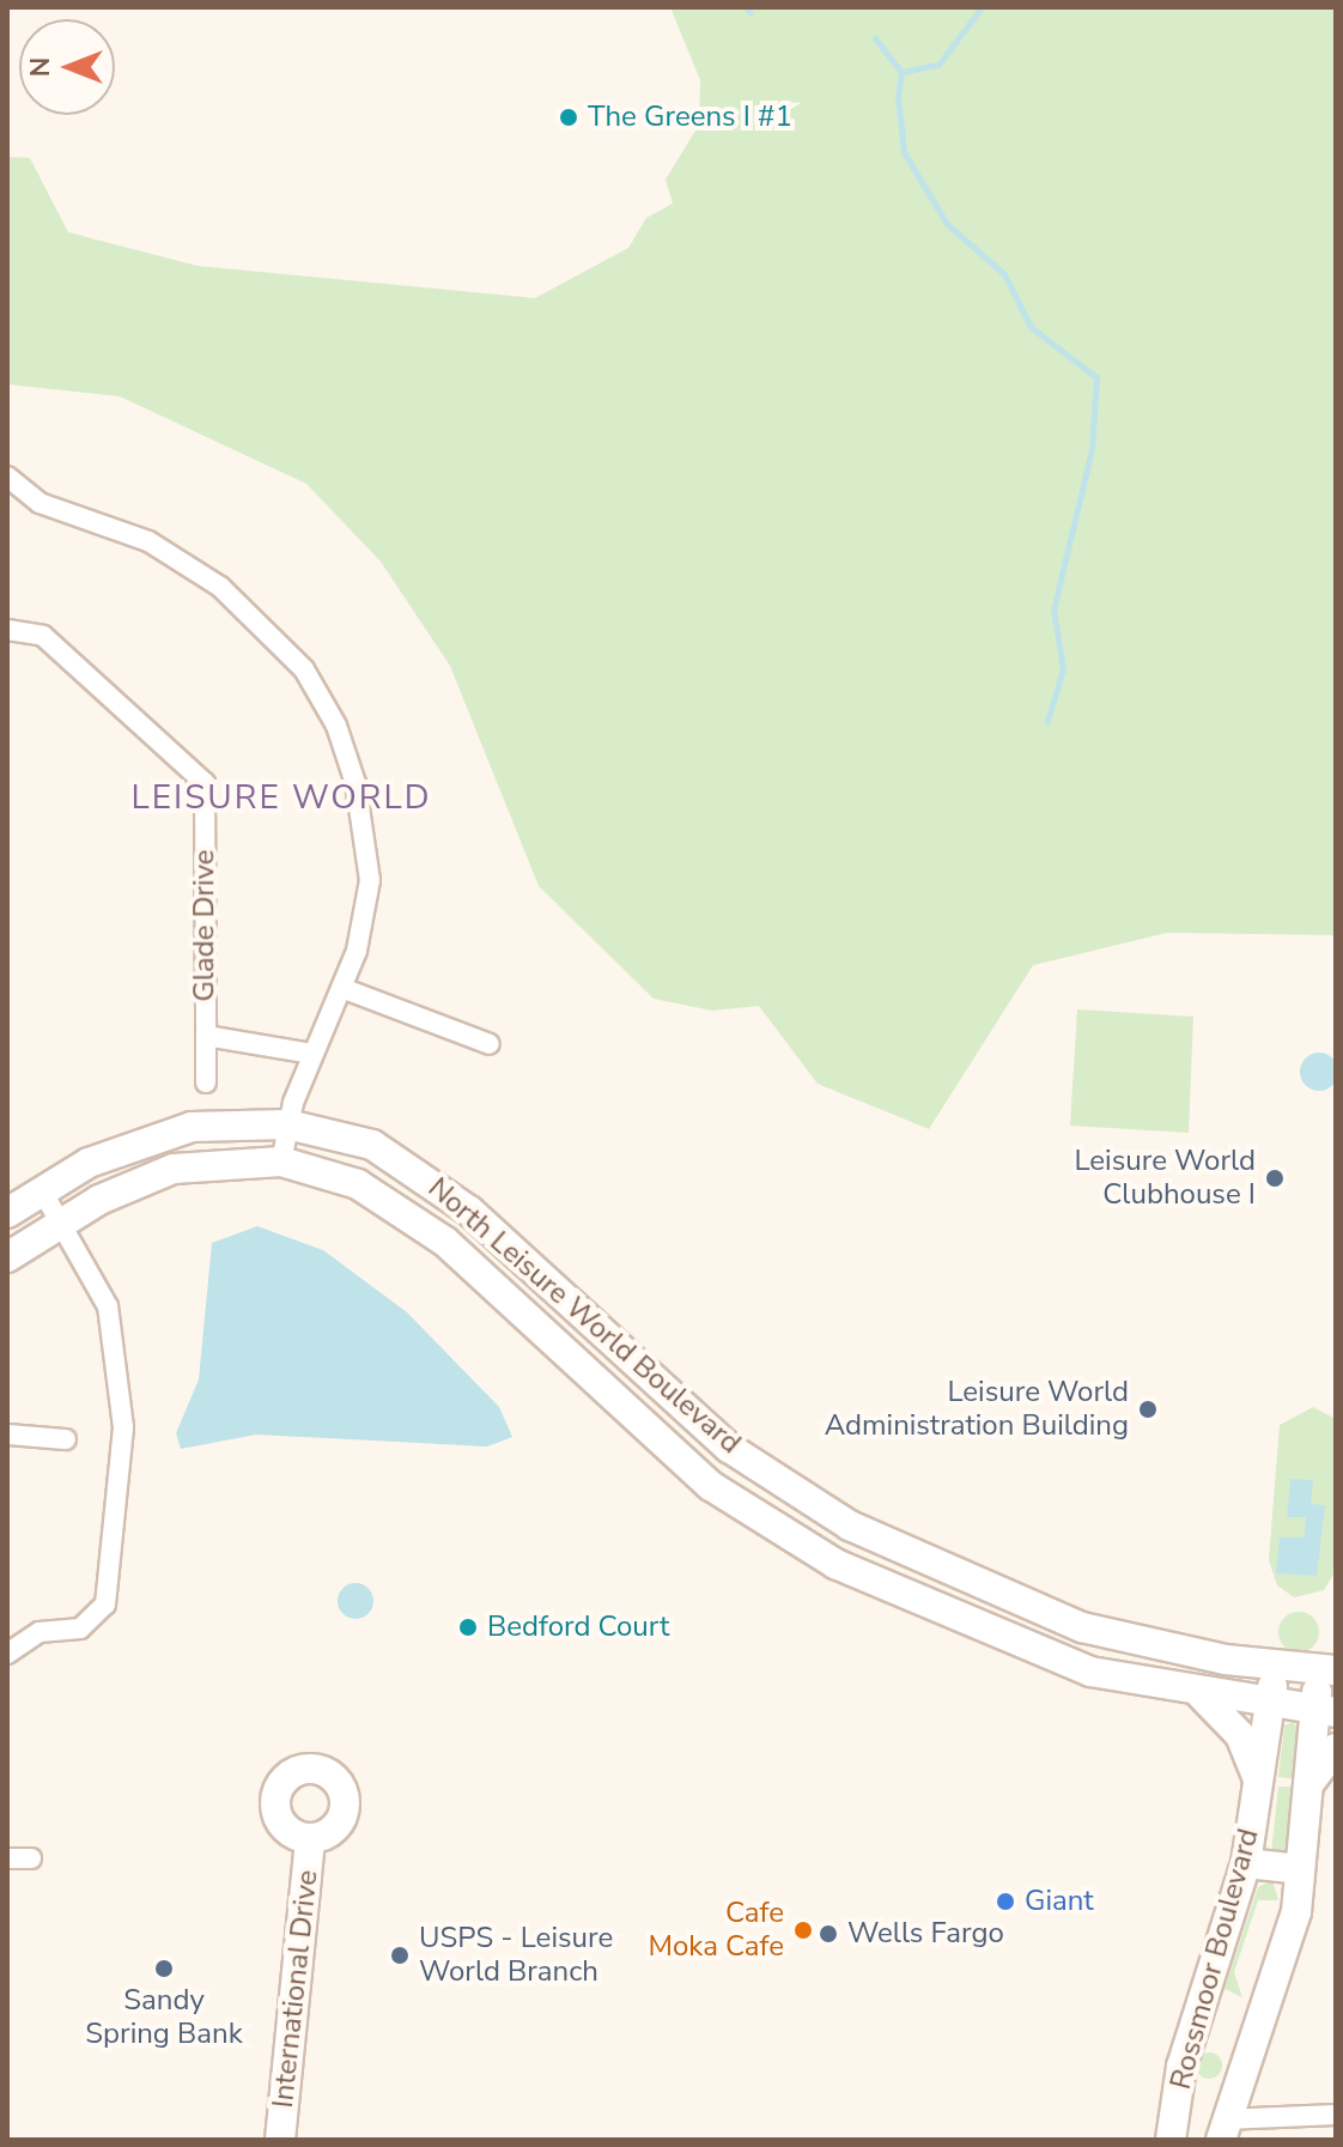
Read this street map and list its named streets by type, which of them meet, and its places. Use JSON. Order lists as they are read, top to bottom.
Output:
{
  "streets": {
    "street": [
      "Glade Drive",
      "North Leisure World Boulevard",
      "Rossmoor Boulevard",
      "International Drive"
    ]
  },
  "crossings": [
    ["North Leisure World Boulevard", "Rossmoor Boulevard"]
  ],
  "districts": ["LEISURE WORLD"],
  "places": [
    "The Greens I #1",
    "Leisure World Clubhouse I",
    "Leisure World Administration Building",
    "Bedford Court",
    "Giant",
    "Cafe Moka Cafe",
    "Wells Fargo",
    "USPS - Leisure World Branch",
    "Sandy Spring Bank"
  ],
  "north": "left"
}
